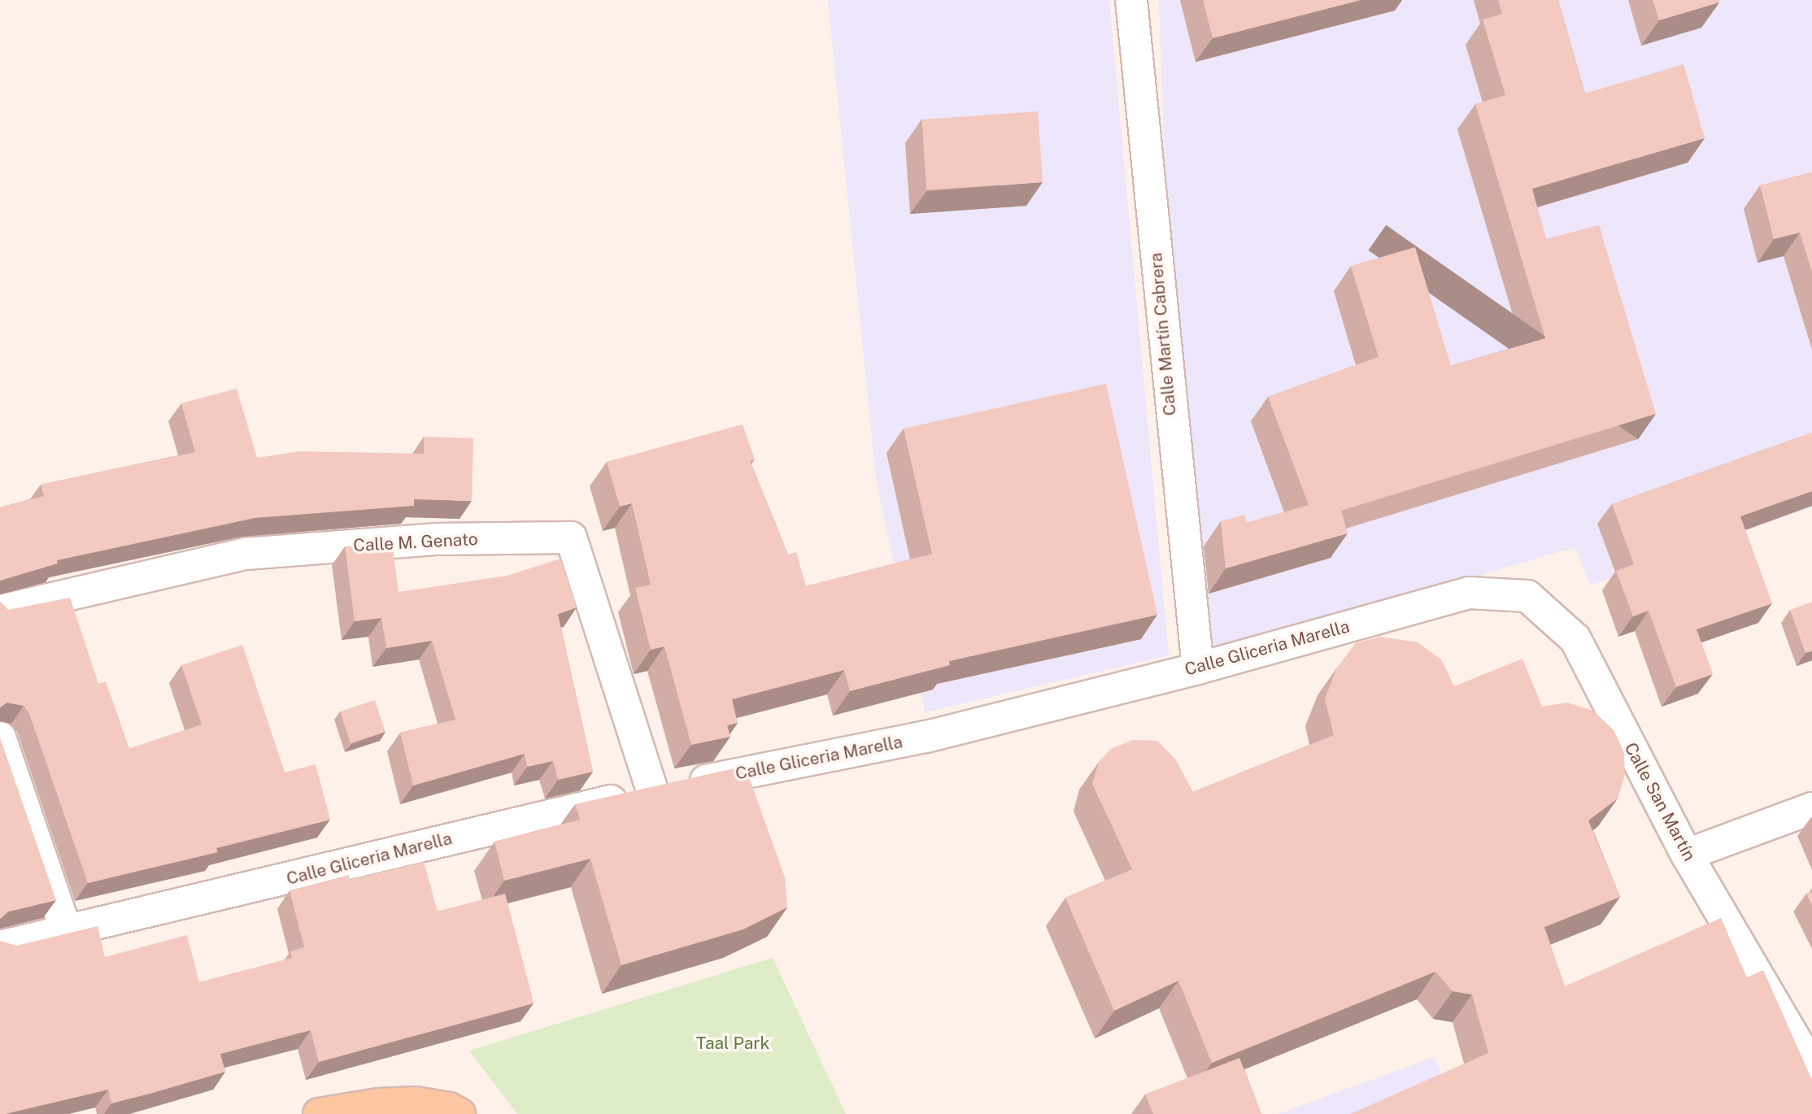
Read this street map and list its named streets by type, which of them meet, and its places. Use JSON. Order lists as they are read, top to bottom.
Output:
{
  "streets": {
    "street": [
      "Calle Martín Cabrera",
      "Calle M. Genato",
      "Calle Gliceria Marella",
      "Calle San Martín"
    ]
  },
  "crossings": [
    ["Calle Martín Cabrera", "Calle Gliceria Marella"],
    ["Calle M. Genato", "Calle Gliceria Marella"],
    ["Calle Gliceria Marella", "Calle San Martín"]
  ],
  "parks": ["Taal Park"]
}
